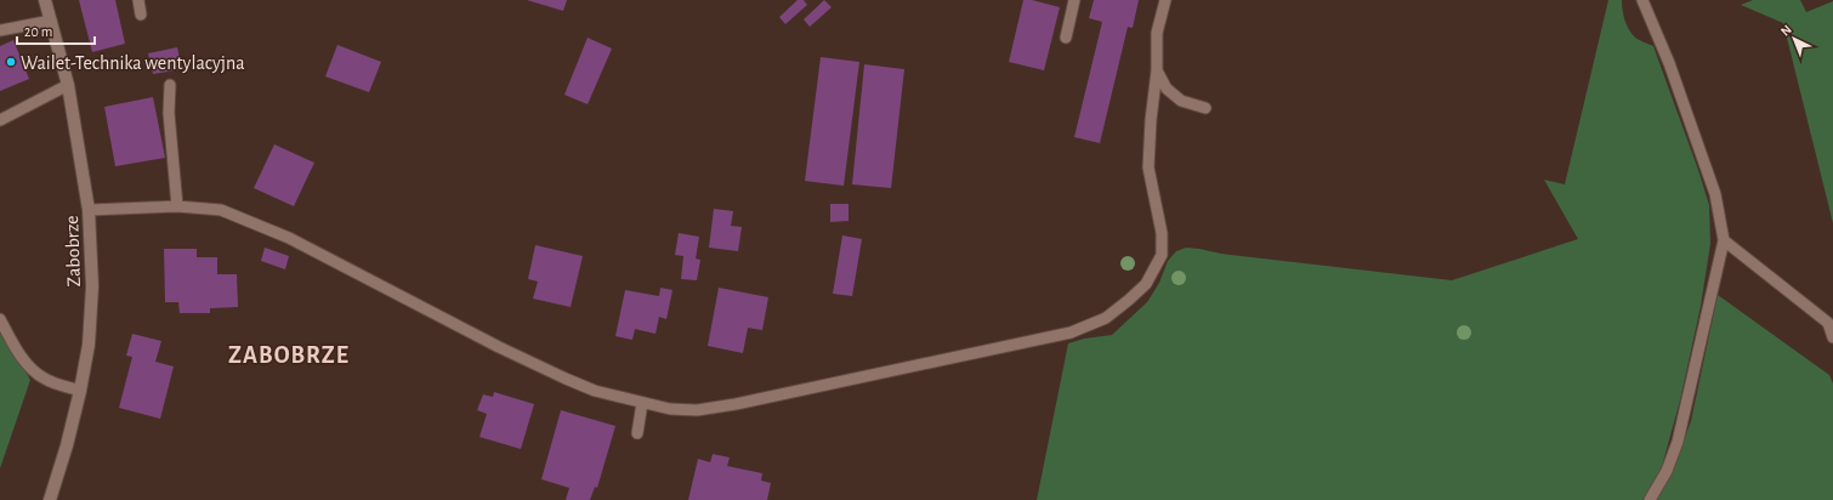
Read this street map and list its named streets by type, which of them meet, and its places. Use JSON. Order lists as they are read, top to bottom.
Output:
{
  "streets": {
    "street": ["Zabobrze"]
  },
  "districts": ["ZABOBRZE"],
  "places": ["Wailet-Technika wentylacyjna"],
  "scale_bar": "20 m",
  "north": "top left"
}
